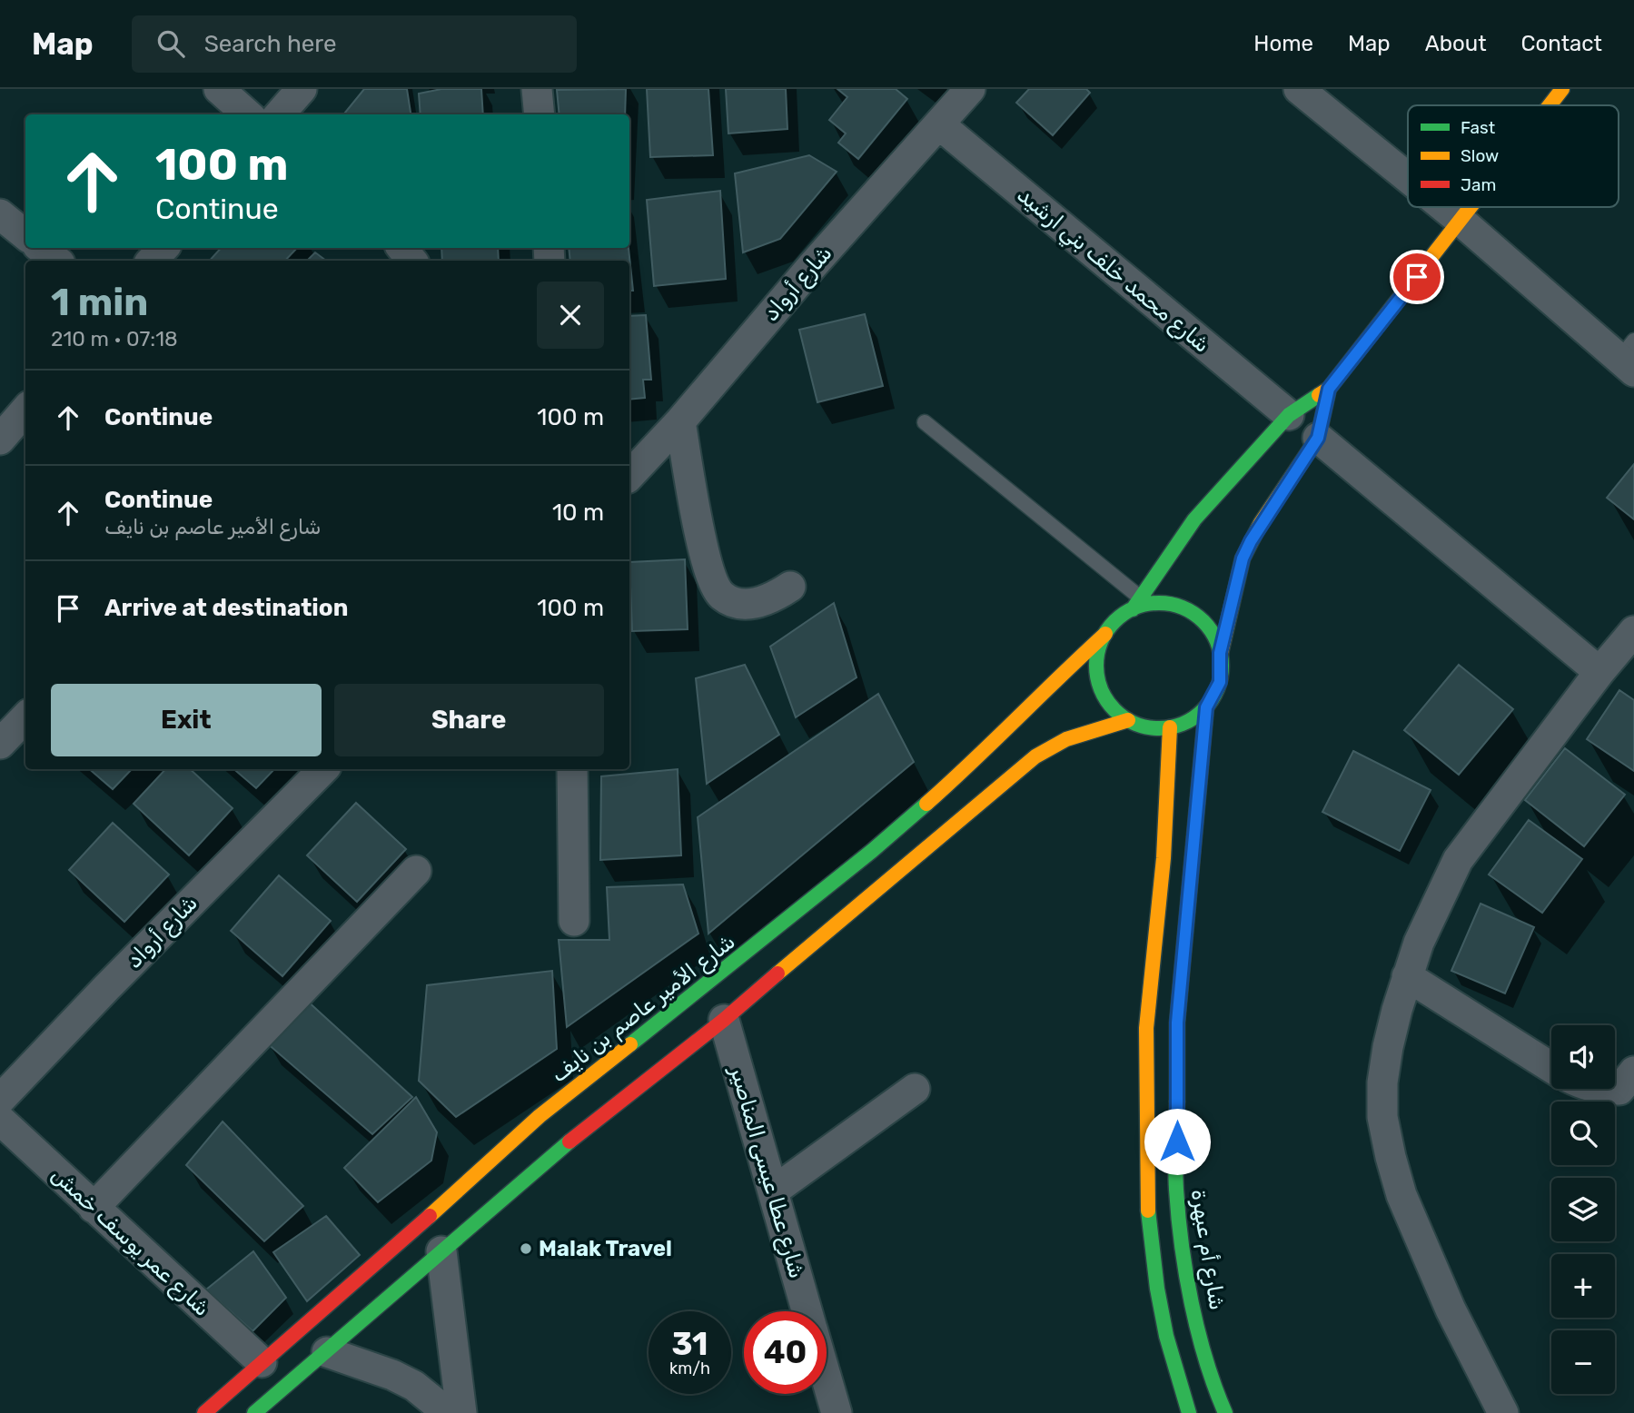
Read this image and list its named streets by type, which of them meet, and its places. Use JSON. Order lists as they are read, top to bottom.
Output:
{
  "streets": {
    "main road": ["شارع الأمير عاصم بن نايف", "شارع أم عبهرة"],
    "street": [
      "شارع محمد خلف بني ارشيد",
      "شارع أرواد",
      "شارع عطا عيسى المناصير",
      "شارع عمر يوسف خمش"
    ]
  },
  "crossings": [
    ["شارع محمد خلف بني ارشيد", "شارع أرواد"],
    ["شارع الأمير عاصم بن نايف", "شارع عمر يوسف خمش"],
    ["شارع الأمير عاصم بن نايف", "شارع أم عبهرة"]
  ],
  "places": ["Malak Travel"],
  "legend": ["Fast", "Slow", "Jam"],
  "page": {
    "header": "Map",
    "search": "Search here",
    "nav": [
      "Home",
      "Map",
      "About",
      "Contact"
    ],
    "turn": ["100 m", "Continue"],
    "heading": ["1 min", "210 m · 07:18"],
    "list": [
      {
        "name": "Continue",
        "value": "100 m"
      },
      {
        "name": "Continue",
        "note": "شارع الأمير عاصم بن نايف",
        "value": "10 m"
      },
      {
        "name": "Arrive at destination",
        "value": "100 m"
      }
    ],
    "buttons": ["Exit", "Share"],
    "map_buttons": ["+", "−"],
    "speed": "31 km/h",
    "limit": "40"
  }
}
